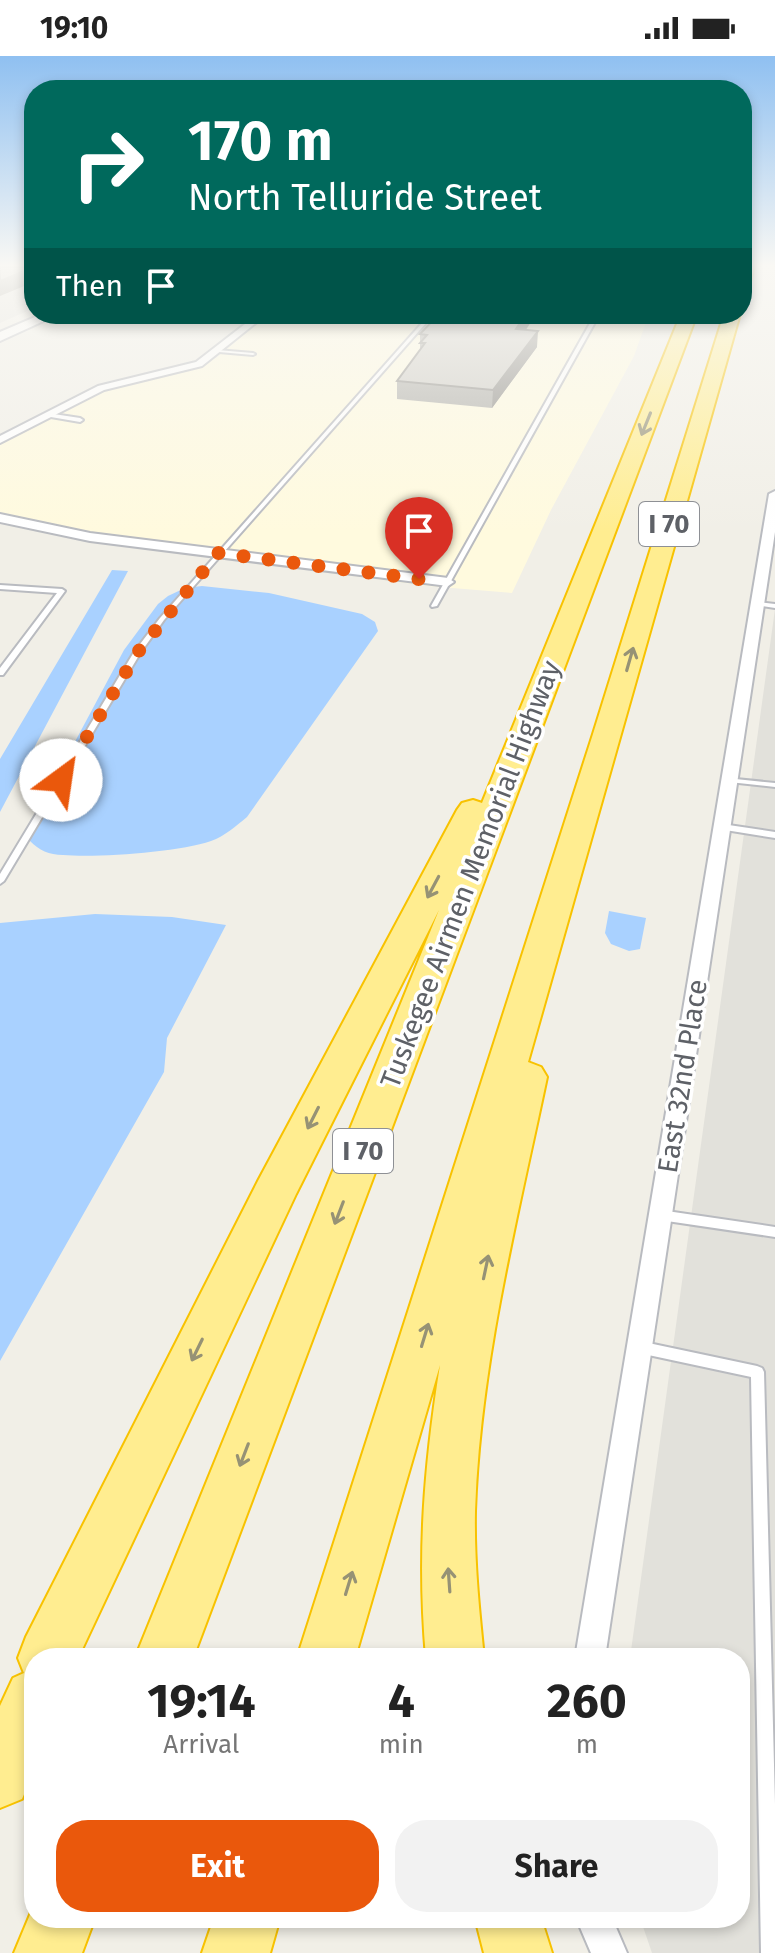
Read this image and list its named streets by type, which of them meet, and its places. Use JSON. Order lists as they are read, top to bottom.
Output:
{
  "streets": {
    "highway": ["I 70", "Tuskegee Airmen Memorial Highway"],
    "street": ["East 32nd Place"]
  },
  "page": {
    "status": "19:10",
    "turn": ["170 m", "North Telluride Street"],
    "then": "Then",
    "eta": [
      "19:14",
      "Arrival",
      "4",
      "min",
      "260",
      "m"
    ],
    "buttons": ["Exit", "Share"]
  }
}
